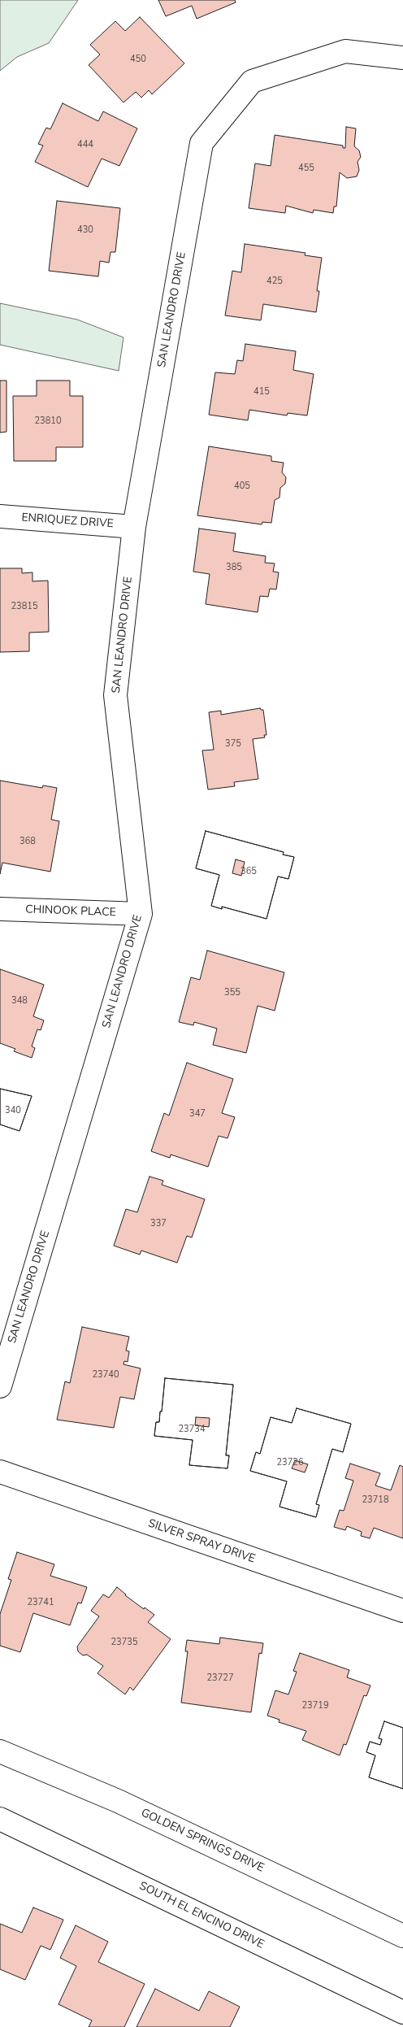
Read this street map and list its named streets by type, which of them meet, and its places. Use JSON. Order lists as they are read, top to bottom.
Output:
{
  "streets": {
    "street": [
      "SAN LEANDRO DRIVE",
      "ENRIQUEZ DRIVE",
      "CHINOOK PLACE",
      "SILVER SPRAY DRIVE",
      "GOLDEN SPRINGS DRIVE",
      "SOUTH EL ENCINO DRIVE"
    ]
  },
  "crossings": [
    ["SAN LEANDRO DRIVE", "ENRIQUEZ DRIVE"],
    ["SAN LEANDRO DRIVE", "CHINOOK PLACE"]
  ],
  "house_numbers": [
    "450",
    "444",
    "455",
    "430",
    "425",
    "415",
    "23810",
    "405",
    "385",
    "23815",
    "375",
    "368",
    "365",
    "355",
    "348",
    "340",
    "347",
    "337",
    "23740",
    "23734",
    "23726",
    "23718",
    "23741",
    "23735",
    "23727",
    "23719"
  ]
}
